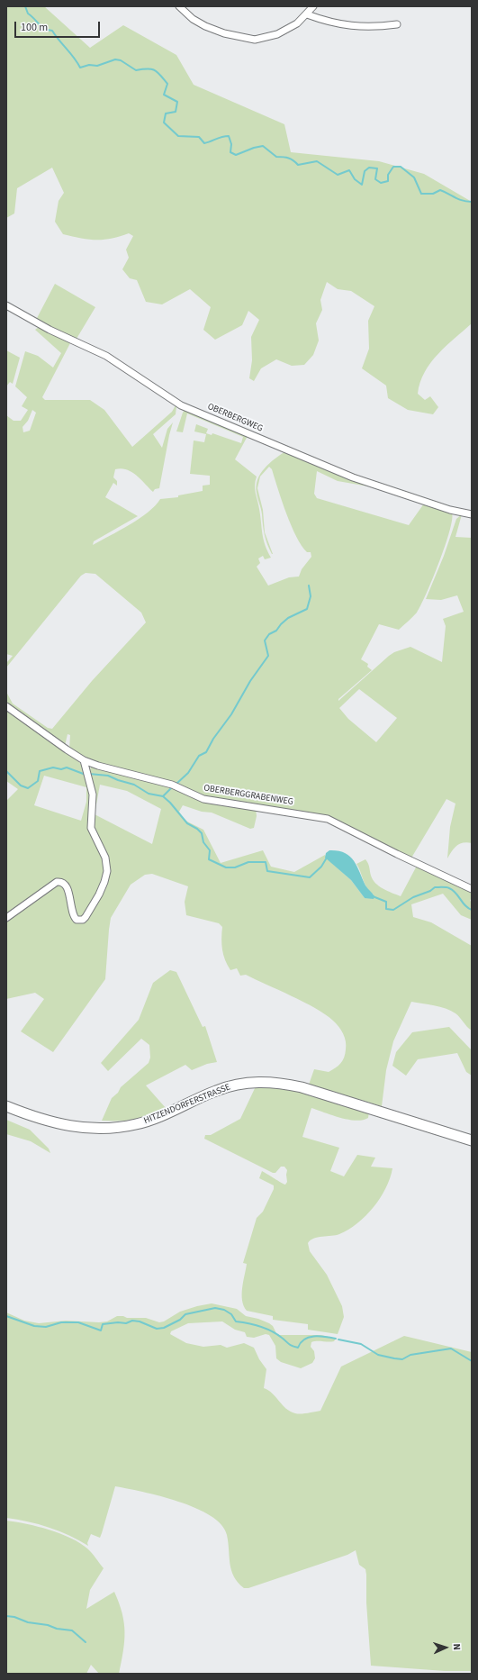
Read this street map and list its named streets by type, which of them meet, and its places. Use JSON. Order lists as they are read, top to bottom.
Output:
{
  "streets": {
    "main road": ["HITZENDORFERSTRASSE"],
    "street": ["OBERBERGWEG", "OBERBERGGRABENWEG"]
  },
  "scale_bar": "100 m",
  "north": "right"
}
